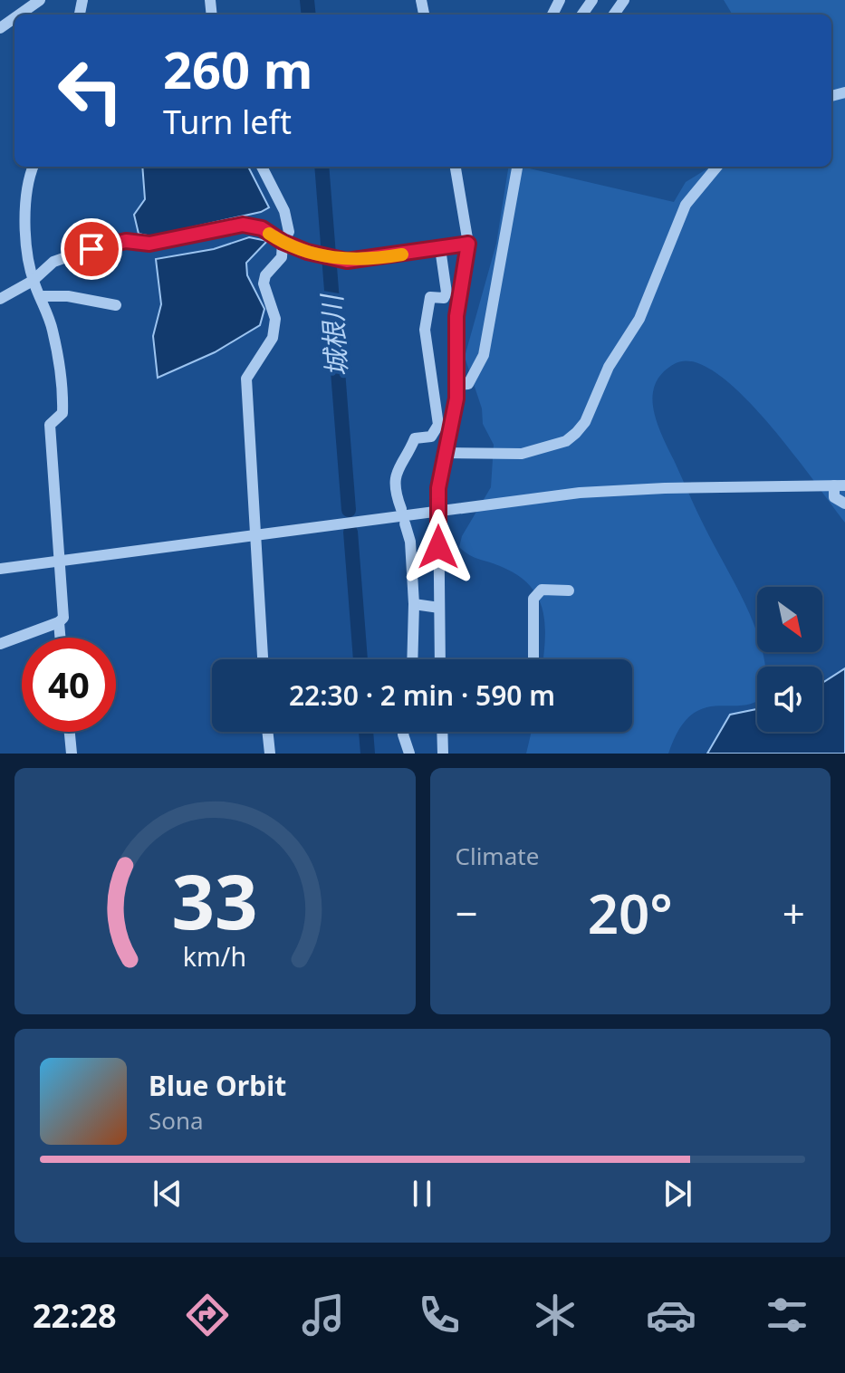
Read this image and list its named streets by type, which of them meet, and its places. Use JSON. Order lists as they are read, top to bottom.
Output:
{
  "water": ["城根川"],
  "north": "bottom right",
  "page": {
    "turn": ["260 m", "Turn left"],
    "limit": "40",
    "trip": "22:30 · 2 min · 590 m",
    "tile": "Climate",
    "heat": ["−", "20°", "+"],
    "song": ["Blue Orbit", "Sona"],
    "tabs": "22:28",
    "gauge": ["33", "km/h"]
  }
}
